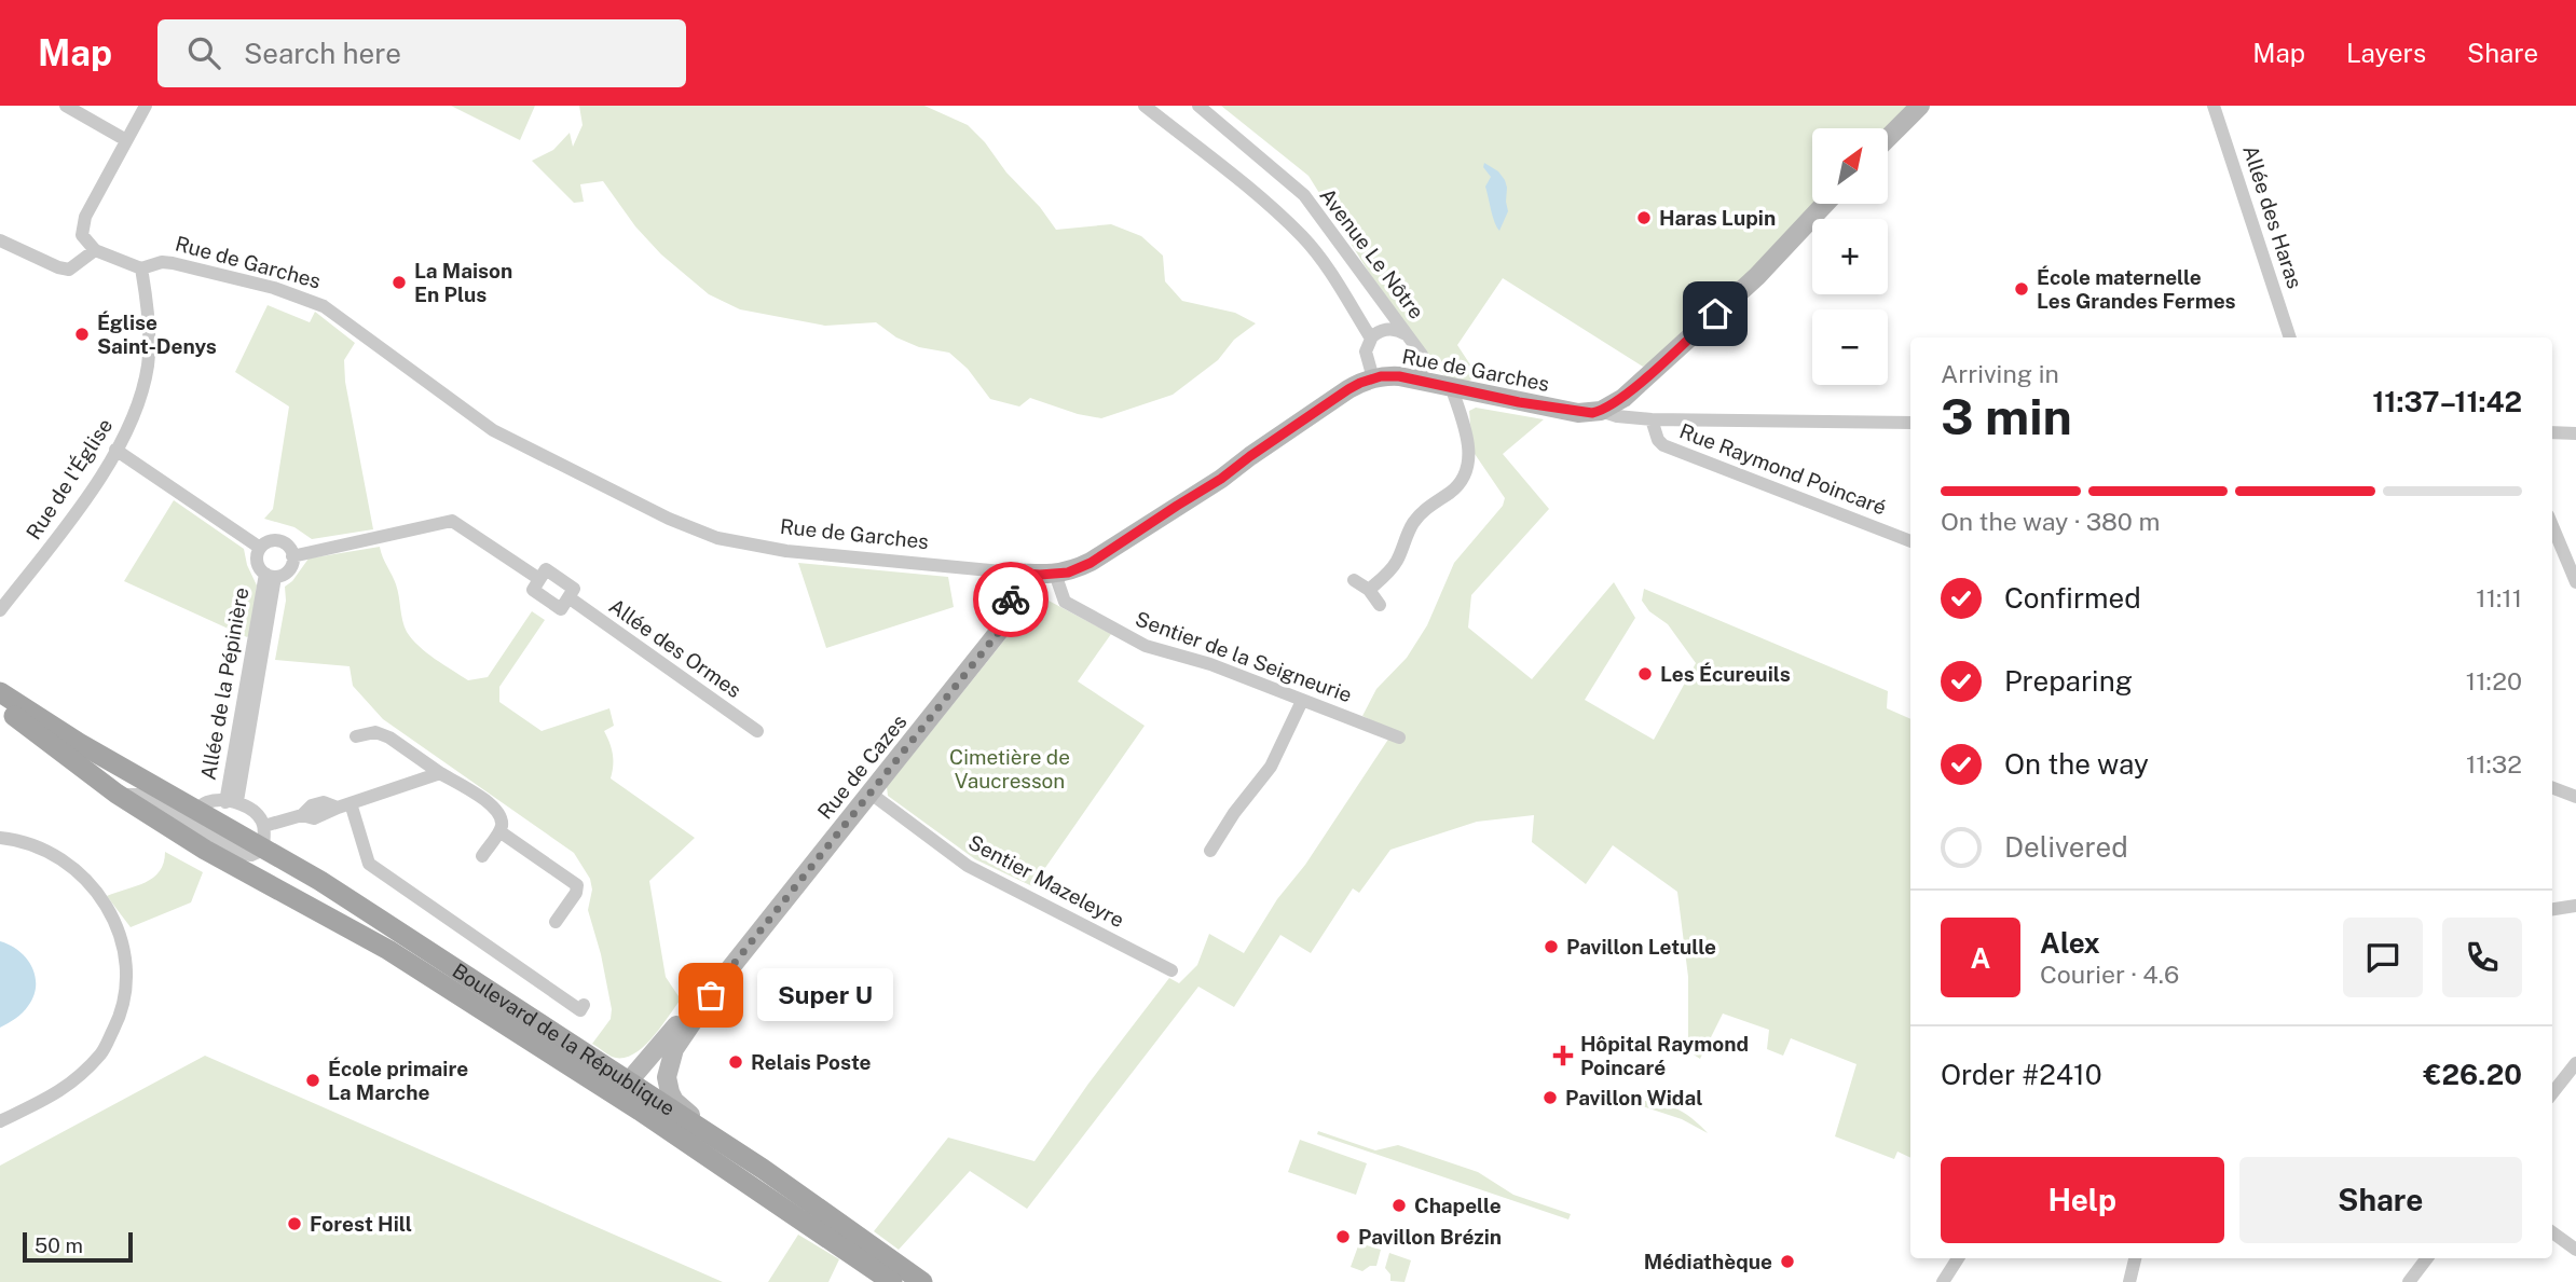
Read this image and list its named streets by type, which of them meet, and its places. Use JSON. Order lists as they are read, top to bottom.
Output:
{
  "streets": {
    "main road": ["Boulevard de la République"],
    "street": [
      "Allée des Haras",
      "Avenue Le Nôtre",
      "Rue de Garches",
      "Rue Raymond Poincaré",
      "Rue de l'Église",
      "Allée des Ormes",
      "Sentier de la Seigneurie",
      "Allée de la Pépinière",
      "Rue de Cazes",
      "Sentier Mazeleyre"
    ]
  },
  "crossings": [
    ["Avenue Le Nôtre", "Rue de Garches"],
    ["Rue de Garches", "Rue de l'Église"],
    ["Rue de Garches", "Sentier de la Seigneurie"],
    ["Rue de Garches", "Rue de Cazes"],
    ["Allée des Ormes", "Allée de la Pépinière"],
    ["Rue de Cazes", "Sentier Mazeleyre"],
    ["Rue de Cazes", "Boulevard de la République"]
  ],
  "parks": ["Cimetière de Vaucresson"],
  "places": {
    "other": [
      "Haras Lupin",
      "La Maison En Plus",
      "École maternelle Les Grandes Fermes",
      "Église Saint-Denys",
      "Les Écureuils",
      "Pavillon Letulle",
      "Super U",
      "Relais Poste",
      "École primaire La Marche",
      "Pavillon Widal",
      "Chapelle",
      "Forest Hill",
      "Pavillon Brézin",
      "Médiathèque"
    ],
    "health": ["Hôpital Raymond Poincaré"]
  },
  "scale_bar": "50 m",
  "north": "top right",
  "page": {
    "header": "Map",
    "search": "Search here",
    "nav": ["Map", "Layers", "Share"],
    "map_buttons": ["+", "−"],
    "heading": ["3 min", "Arriving in", "11:37–11:42"],
    "panel": [
      "Alex",
      "Courier · 4.6",
      "Order #2410",
      "€26.20"
    ],
    "bar": "On the way · 380 m",
    "list": [
      ["Confirmed", "11:11"],
      ["Preparing", "11:20"],
      ["On the way", "11:32"],
      "Delivered"
    ],
    "round": "A",
    "bubble": "Super U",
    "buttons": ["Help", "Share"],
    "scale": "50 m"
  }
}
